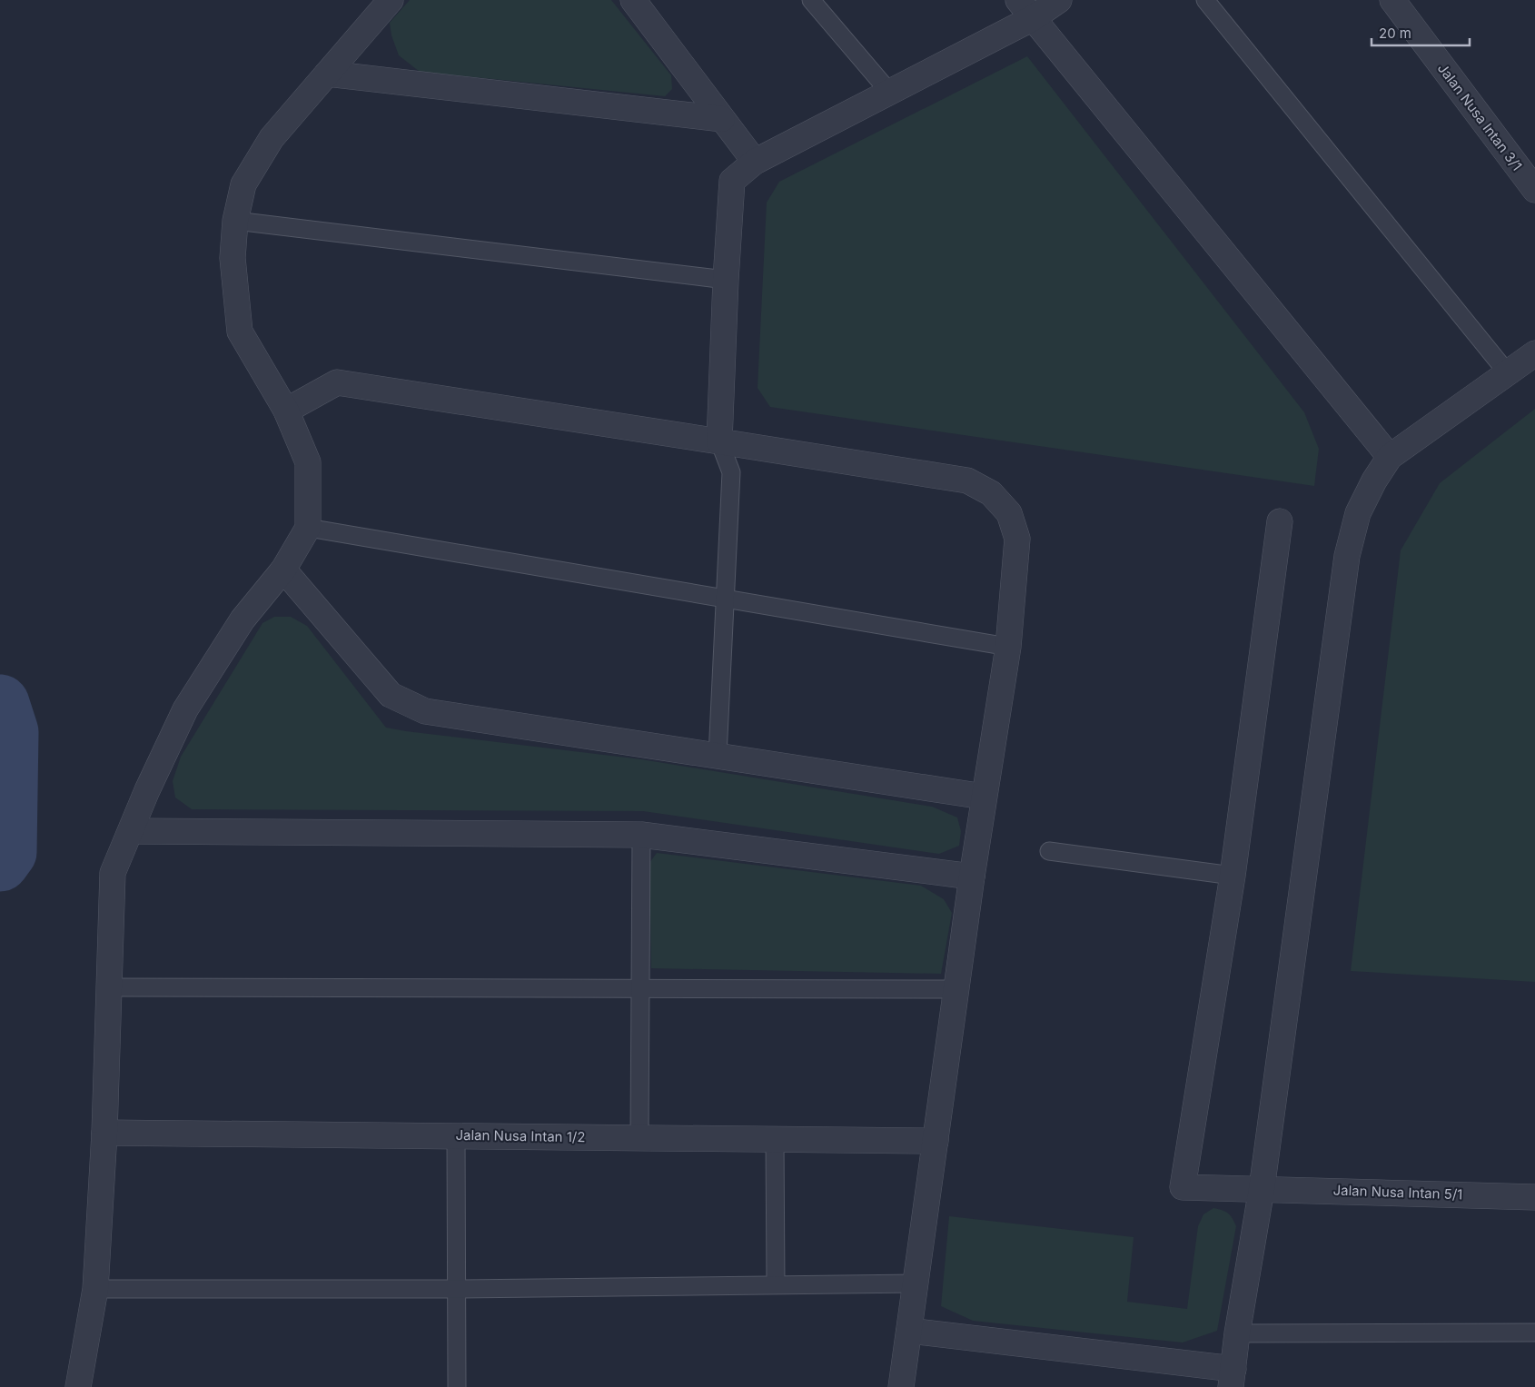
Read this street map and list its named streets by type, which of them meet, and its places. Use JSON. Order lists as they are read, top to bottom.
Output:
{
  "streets": {
    "street": ["Jalan Nusa Intan 3/1", "Jalan Nusa Intan 1/2", "Jalan Nusa Intan 5/1"]
  },
  "scale_bar": "20 m"
}
